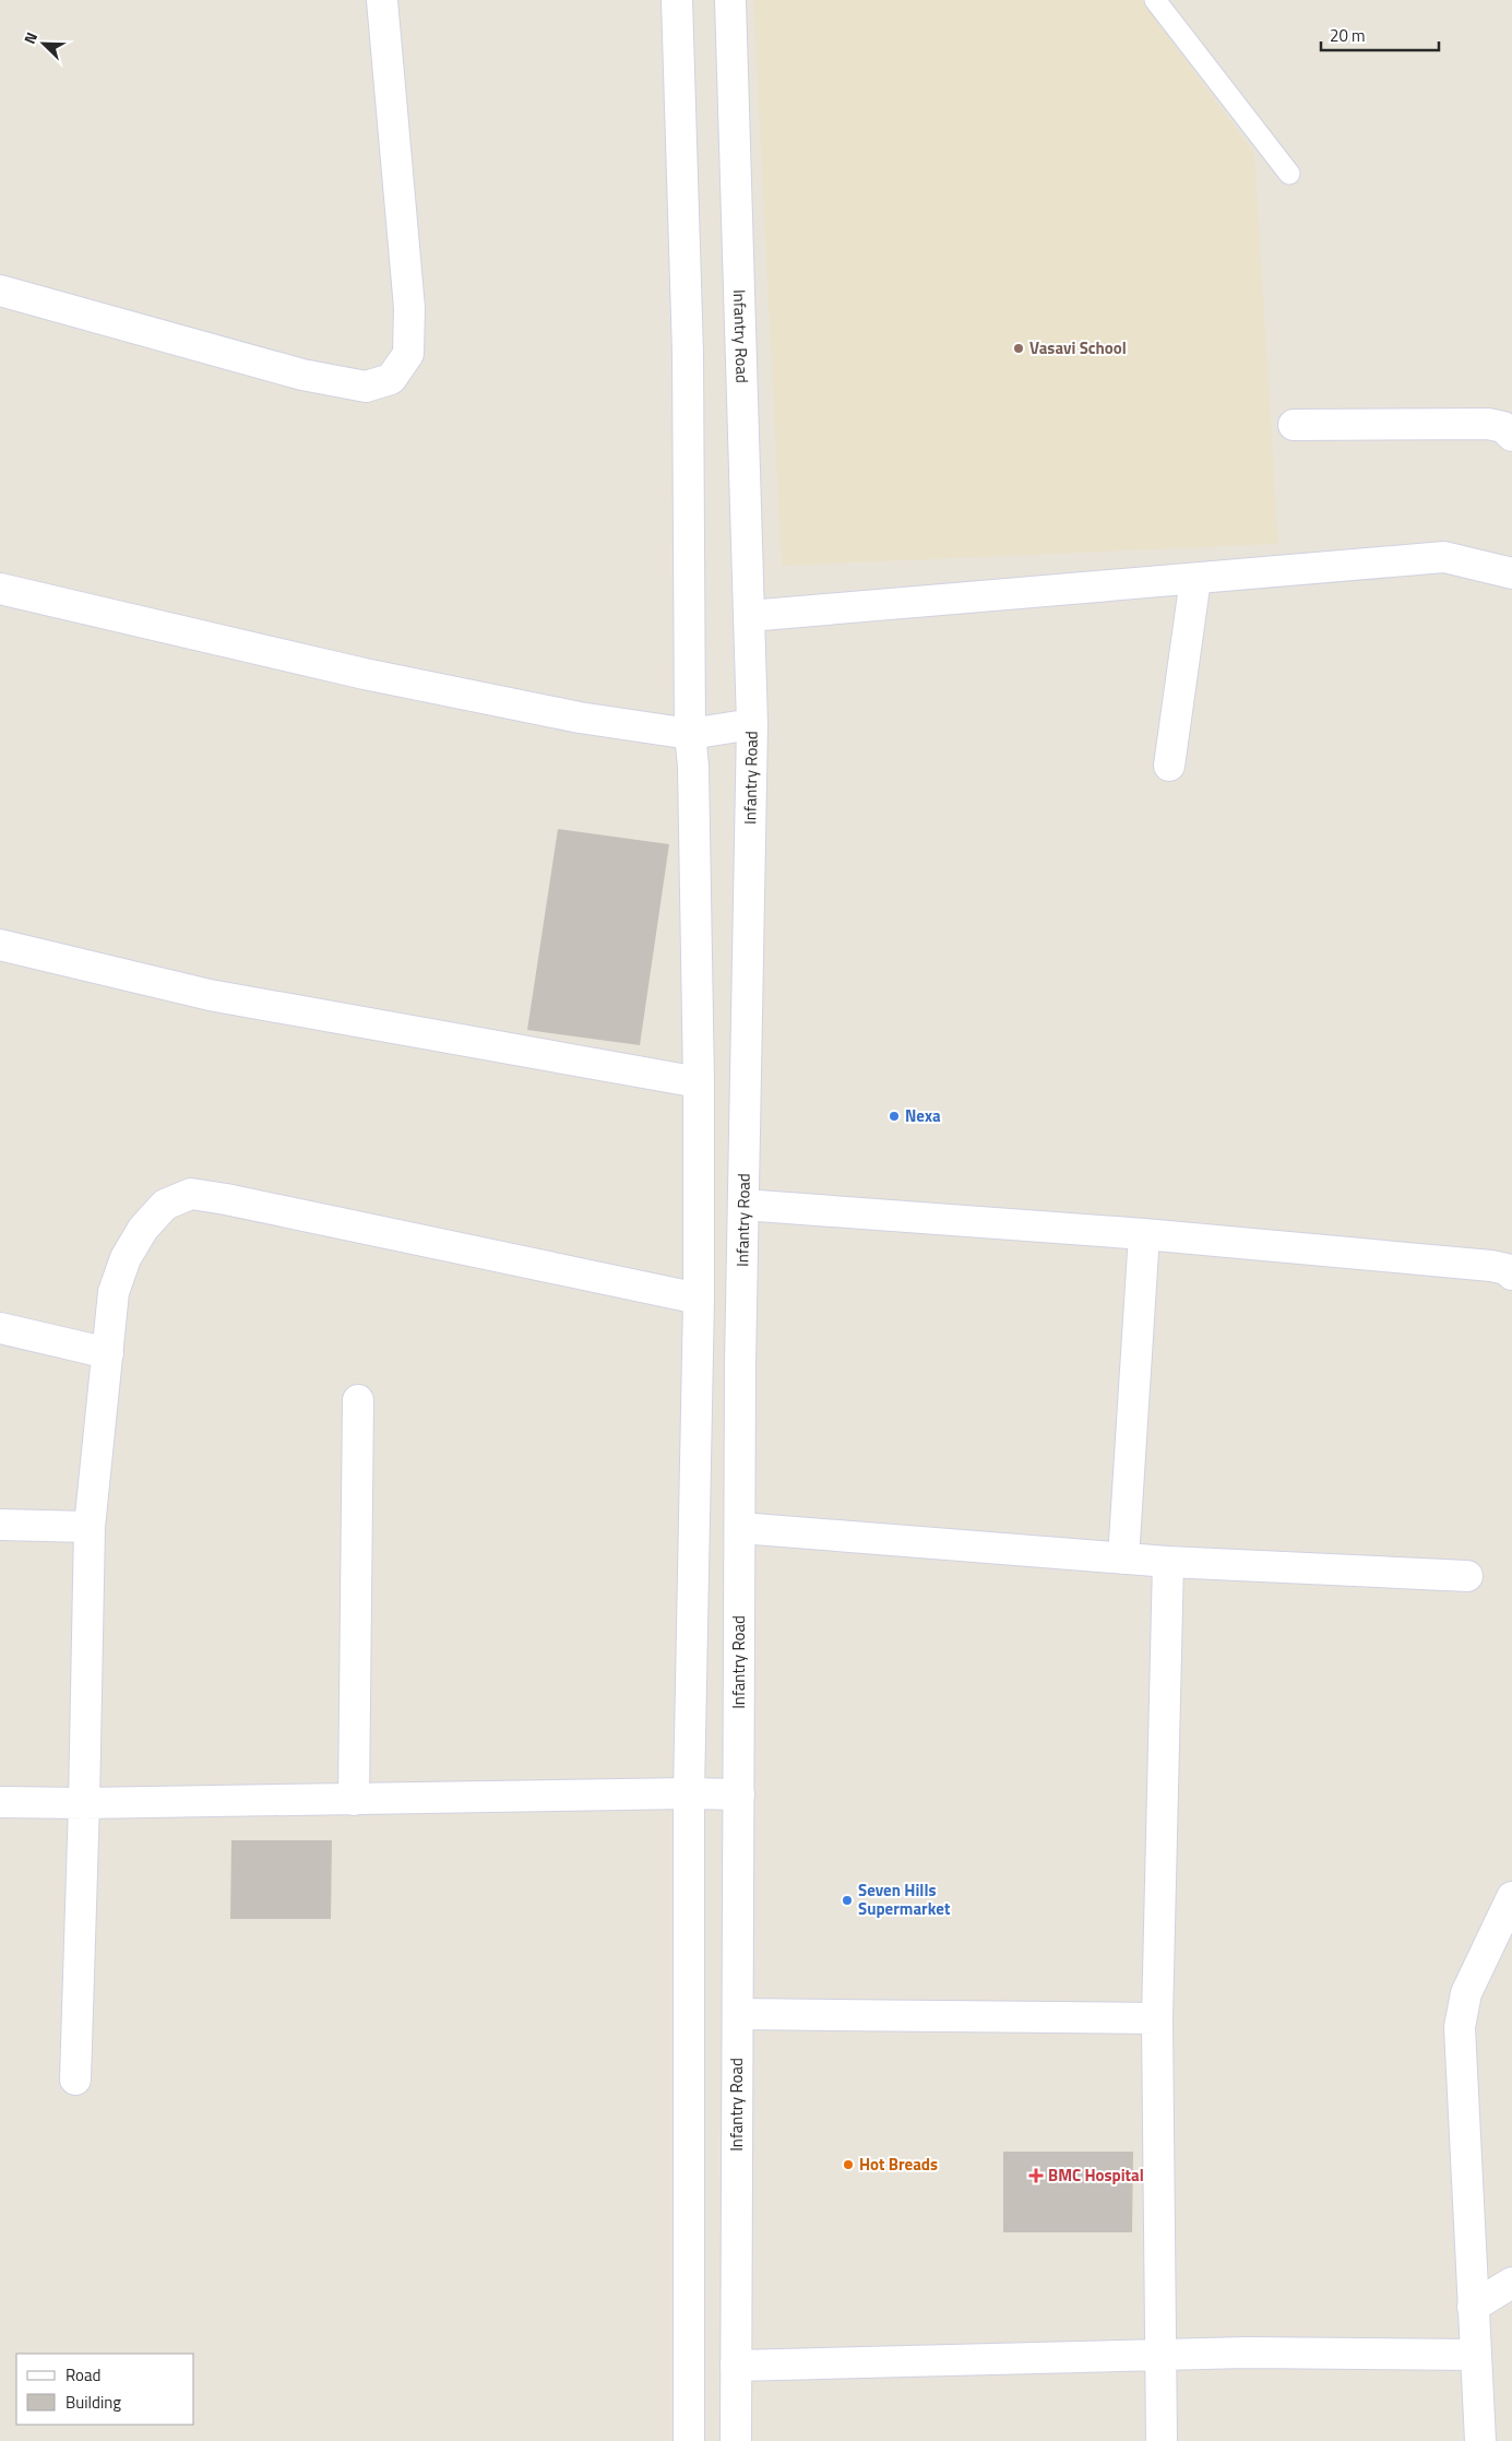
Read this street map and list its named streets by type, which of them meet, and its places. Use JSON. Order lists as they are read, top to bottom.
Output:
{
  "streets": {
    "street": ["Infantry Road"]
  },
  "places": {
    "other": [
      "Vasavi School",
      "Nexa",
      "Seven Hills Supermarket",
      "Hot Breads"
    ],
    "health": ["BMC Hospital"]
  },
  "legend": ["Road", "Building"],
  "scale_bar": "20 m",
  "north": "top left"
}
